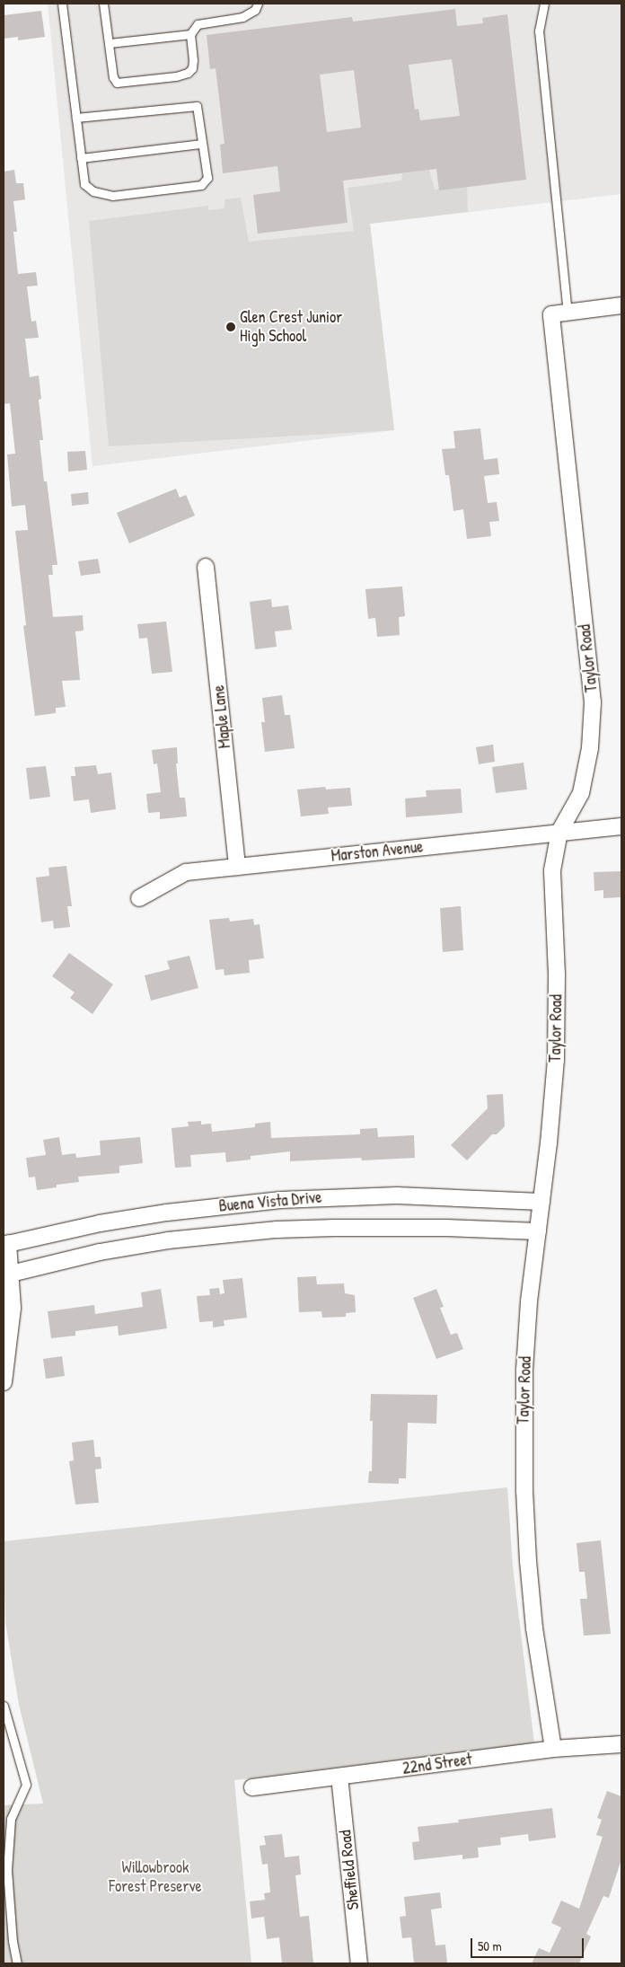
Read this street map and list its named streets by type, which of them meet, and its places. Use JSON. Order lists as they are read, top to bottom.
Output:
{
  "streets": {
    "street": [
      "Taylor Road",
      "Maple Lane",
      "Marston Avenue",
      "Buena Vista Drive",
      "22nd Street",
      "Sheffield Road"
    ]
  },
  "crossings": [
    ["Taylor Road", "Marston Avenue"],
    ["Taylor Road", "Buena Vista Drive"],
    ["Taylor Road", "22nd Street"],
    ["Maple Lane", "Marston Avenue"],
    ["22nd Street", "Sheffield Road"]
  ],
  "parks": ["Willowbrook Forest Preserve"],
  "places": ["Glen Crest Junior High School"],
  "scale_bar": "50 m"
}
